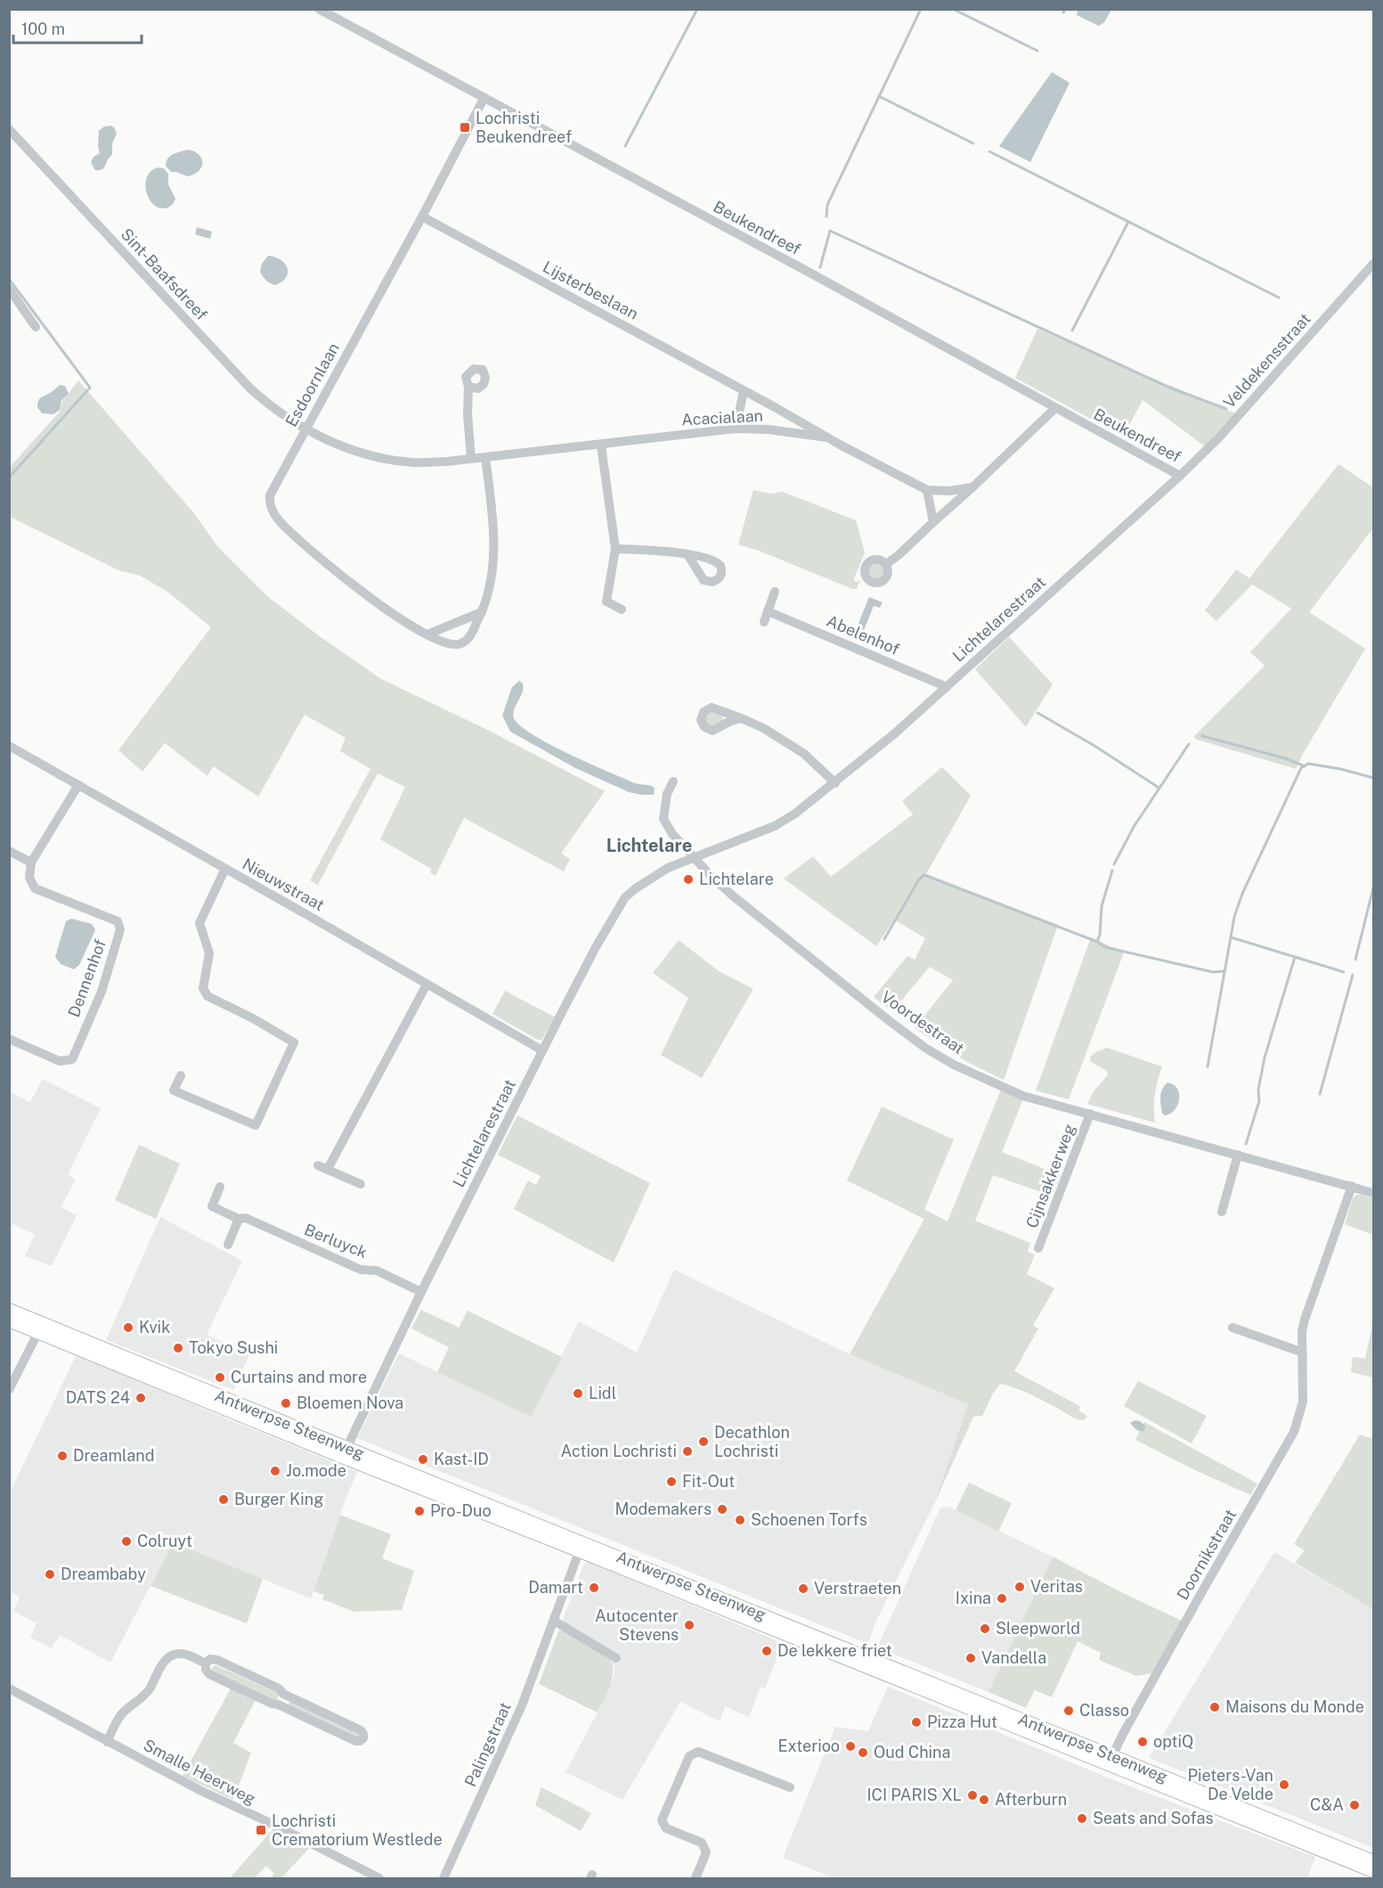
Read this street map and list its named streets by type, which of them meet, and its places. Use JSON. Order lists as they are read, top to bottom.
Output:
{
  "streets": {
    "main road": ["Antwerpse Steenweg"],
    "street": [
      "Beukendreef",
      "Sint-Baafsdreef",
      "Lijsterbeslaan",
      "Veldekensstraat",
      "Esdoornlaan",
      "Acacialaan",
      "Lichtelarestraat",
      "Abelenhof",
      "Nieuwstraat",
      "Dennenhof",
      "Voordestraat",
      "Cijnsakkerweg",
      "Berluyck",
      "Doornikstraat",
      "Palingstraat",
      "Smalle Heerweg"
    ]
  },
  "crossings": [
    ["Beukendreef", "Veldekensstraat"],
    ["Beukendreef", "Esdoornlaan"],
    ["Beukendreef", "Lichtelarestraat"],
    ["Sint-Baafsdreef", "Esdoornlaan"],
    ["Sint-Baafsdreef", "Acacialaan"],
    ["Lijsterbeslaan", "Esdoornlaan"],
    ["Lijsterbeslaan", "Acacialaan"],
    ["Veldekensstraat", "Lichtelarestraat"],
    ["Esdoornlaan", "Acacialaan"],
    ["Lichtelarestraat", "Abelenhof"],
    ["Lichtelarestraat", "Nieuwstraat"],
    ["Lichtelarestraat", "Voordestraat"],
    ["Lichtelarestraat", "Berluyck"],
    ["Lichtelarestraat", "Antwerpse Steenweg"],
    ["Voordestraat", "Cijnsakkerweg"],
    ["Voordestraat", "Doornikstraat"],
    ["Antwerpse Steenweg", "Doornikstraat"],
    ["Antwerpse Steenweg", "Palingstraat"]
  ],
  "districts": ["Lichtelare"],
  "places": {
    "transit": ["Lochristi Beukendreef", "Lochristi Crematorium Westlede"],
    "other": [
      "Lichtelare",
      "Kvik",
      "Tokyo Sushi",
      "Curtains and more",
      "Lidl",
      "DATS 24",
      "Bloemen Nova",
      "Decathlon Lochristi",
      "Action Lochristi",
      "Dreamland",
      "Kast-ID",
      "Jo.mode",
      "Fit-Out",
      "Burger King",
      "Modemakers",
      "Pro-Duo",
      "Schoenen Torfs",
      "Colruyt",
      "Dreambaby",
      "Veritas",
      "Damart",
      "Verstraeten",
      "Ixina",
      "Autocenter Stevens",
      "Sleepworld",
      "De lekkere friet",
      "Vandella",
      "Maisons du Monde",
      "Classo",
      "Pizza Hut",
      "optiQ",
      "Exterioo",
      "Oud China",
      "Pieters-Van De Velde",
      "ICI PARIS XL",
      "Afterburn",
      "C&A",
      "Seats and Sofas"
    ]
  },
  "scale_bar": "100 m"
}
